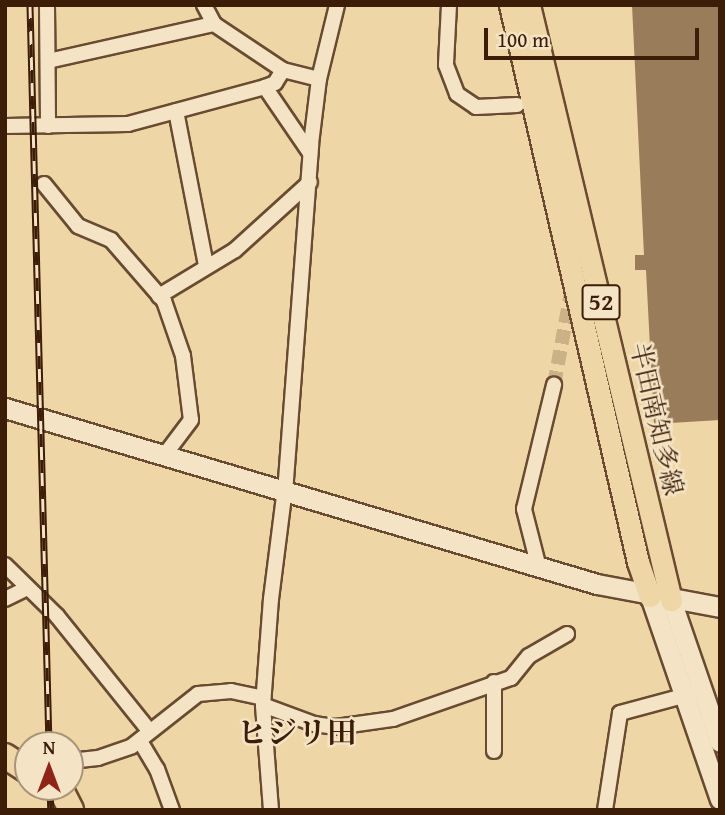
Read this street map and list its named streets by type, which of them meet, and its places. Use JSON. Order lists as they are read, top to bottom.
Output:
{
  "streets": {
    "main road": ["52", "半田南知多線"]
  },
  "districts": ["ヒジリ田"],
  "scale_bar": "100 m",
  "north": "top"
}
